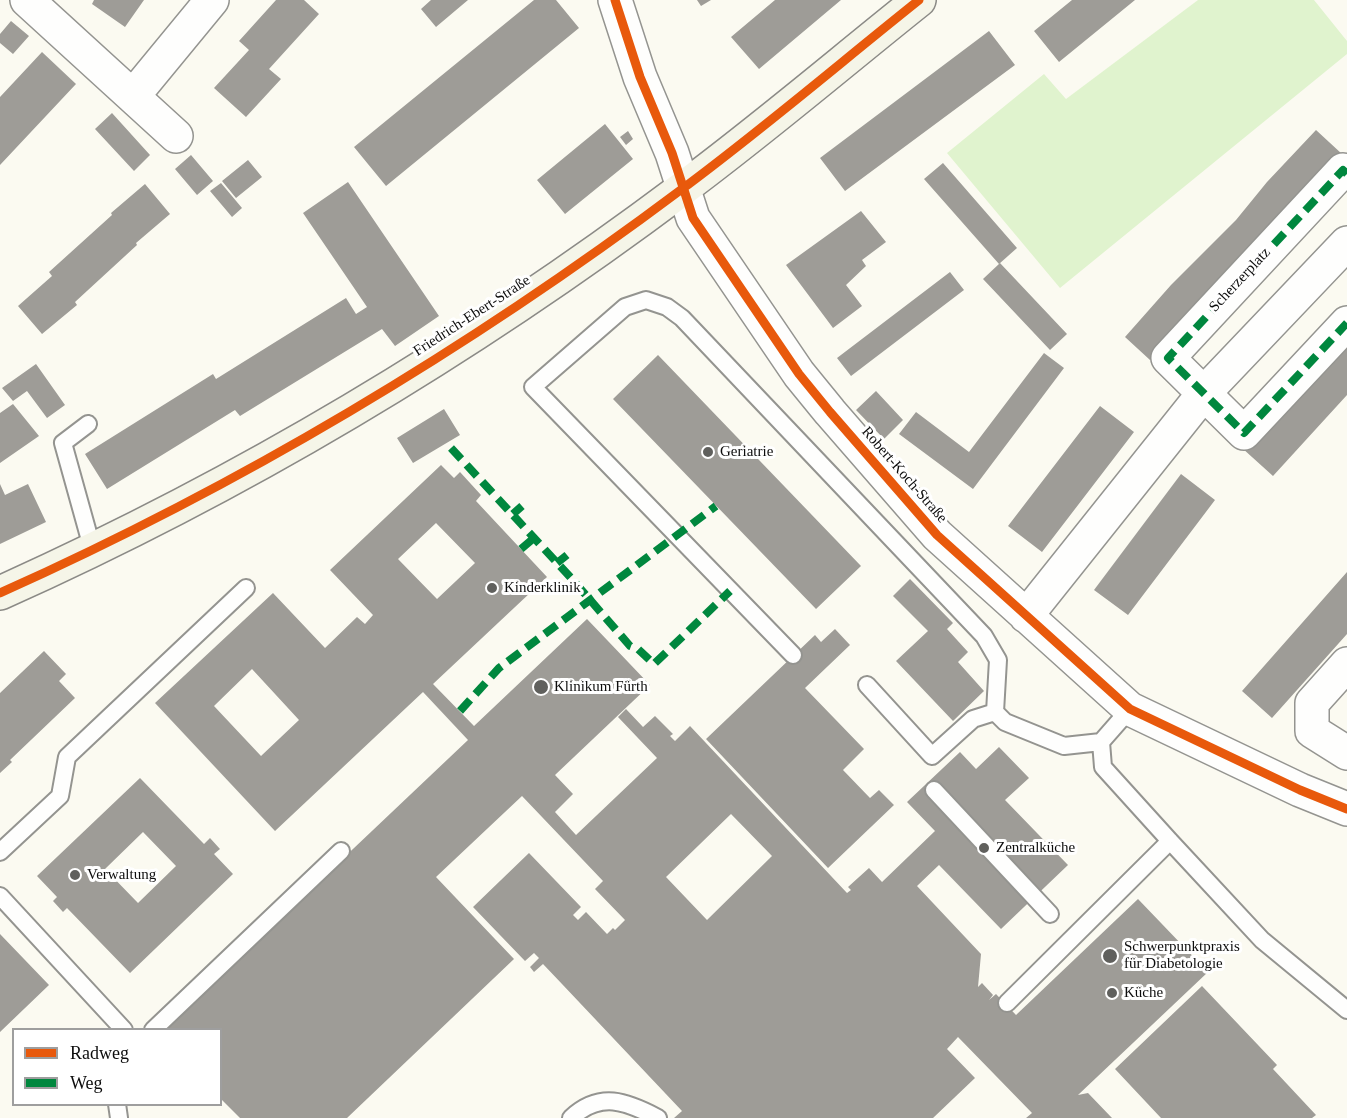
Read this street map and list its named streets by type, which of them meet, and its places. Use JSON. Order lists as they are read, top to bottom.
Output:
{
  "streets": {
    "street": ["Scherzerplatz", "Friedrich-Ebert-Straße", "Robert-Koch-Straße"]
  },
  "crossings": [
    ["Friedrich-Ebert-Straße", "Robert-Koch-Straße"]
  ],
  "places": [
    "Geriatrie",
    "Kinderklinik",
    "Klinikum Fürth",
    "Zentralküche",
    "Verwaltung",
    "Schwerpunktpraxis für Diabetologie",
    "Küche"
  ],
  "legend": ["Radweg", "Weg"]
}
